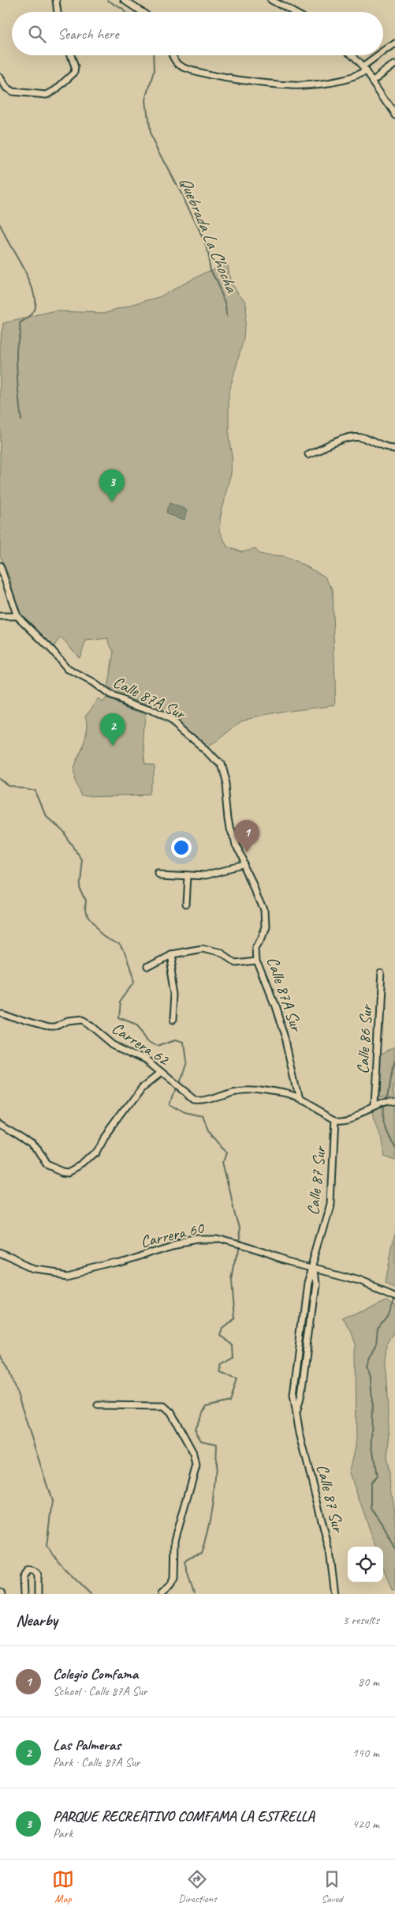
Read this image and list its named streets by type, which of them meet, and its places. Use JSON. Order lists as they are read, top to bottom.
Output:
{
  "streets": {
    "street": [
      "Calle 87A Sur",
      "Calle 86 Sur",
      "Carrera 62",
      "Calle 87 Sur",
      "Carrera 60"
    ]
  },
  "crossings": [
    ["Calle 87A Sur", "Carrera 62"],
    ["Carrera 62", "Calle 87 Sur"],
    ["Calle 87 Sur", "Carrera 60"]
  ],
  "water": ["Quebrada La Chocha"],
  "page": {
    "search": "Search here",
    "pins": ["3", "2", "1"],
    "heading": ["Nearby", "3 results"],
    "list": [
      {
        "mark": "1",
        "name": "Colegio Comfama",
        "note": "School · Calle 87A Sur",
        "value": "80 m"
      },
      {
        "mark": "2",
        "name": "Las Palmeras",
        "note": "Park · Calle 87A Sur",
        "value": "140 m"
      },
      {
        "mark": "3",
        "name": "PARQUE RECREATIVO COMFAMA LA ESTRELLA",
        "note": "Park",
        "value": "420 m"
      }
    ],
    "nav": ["Map", "Directions", "Saved"]
  }
}
